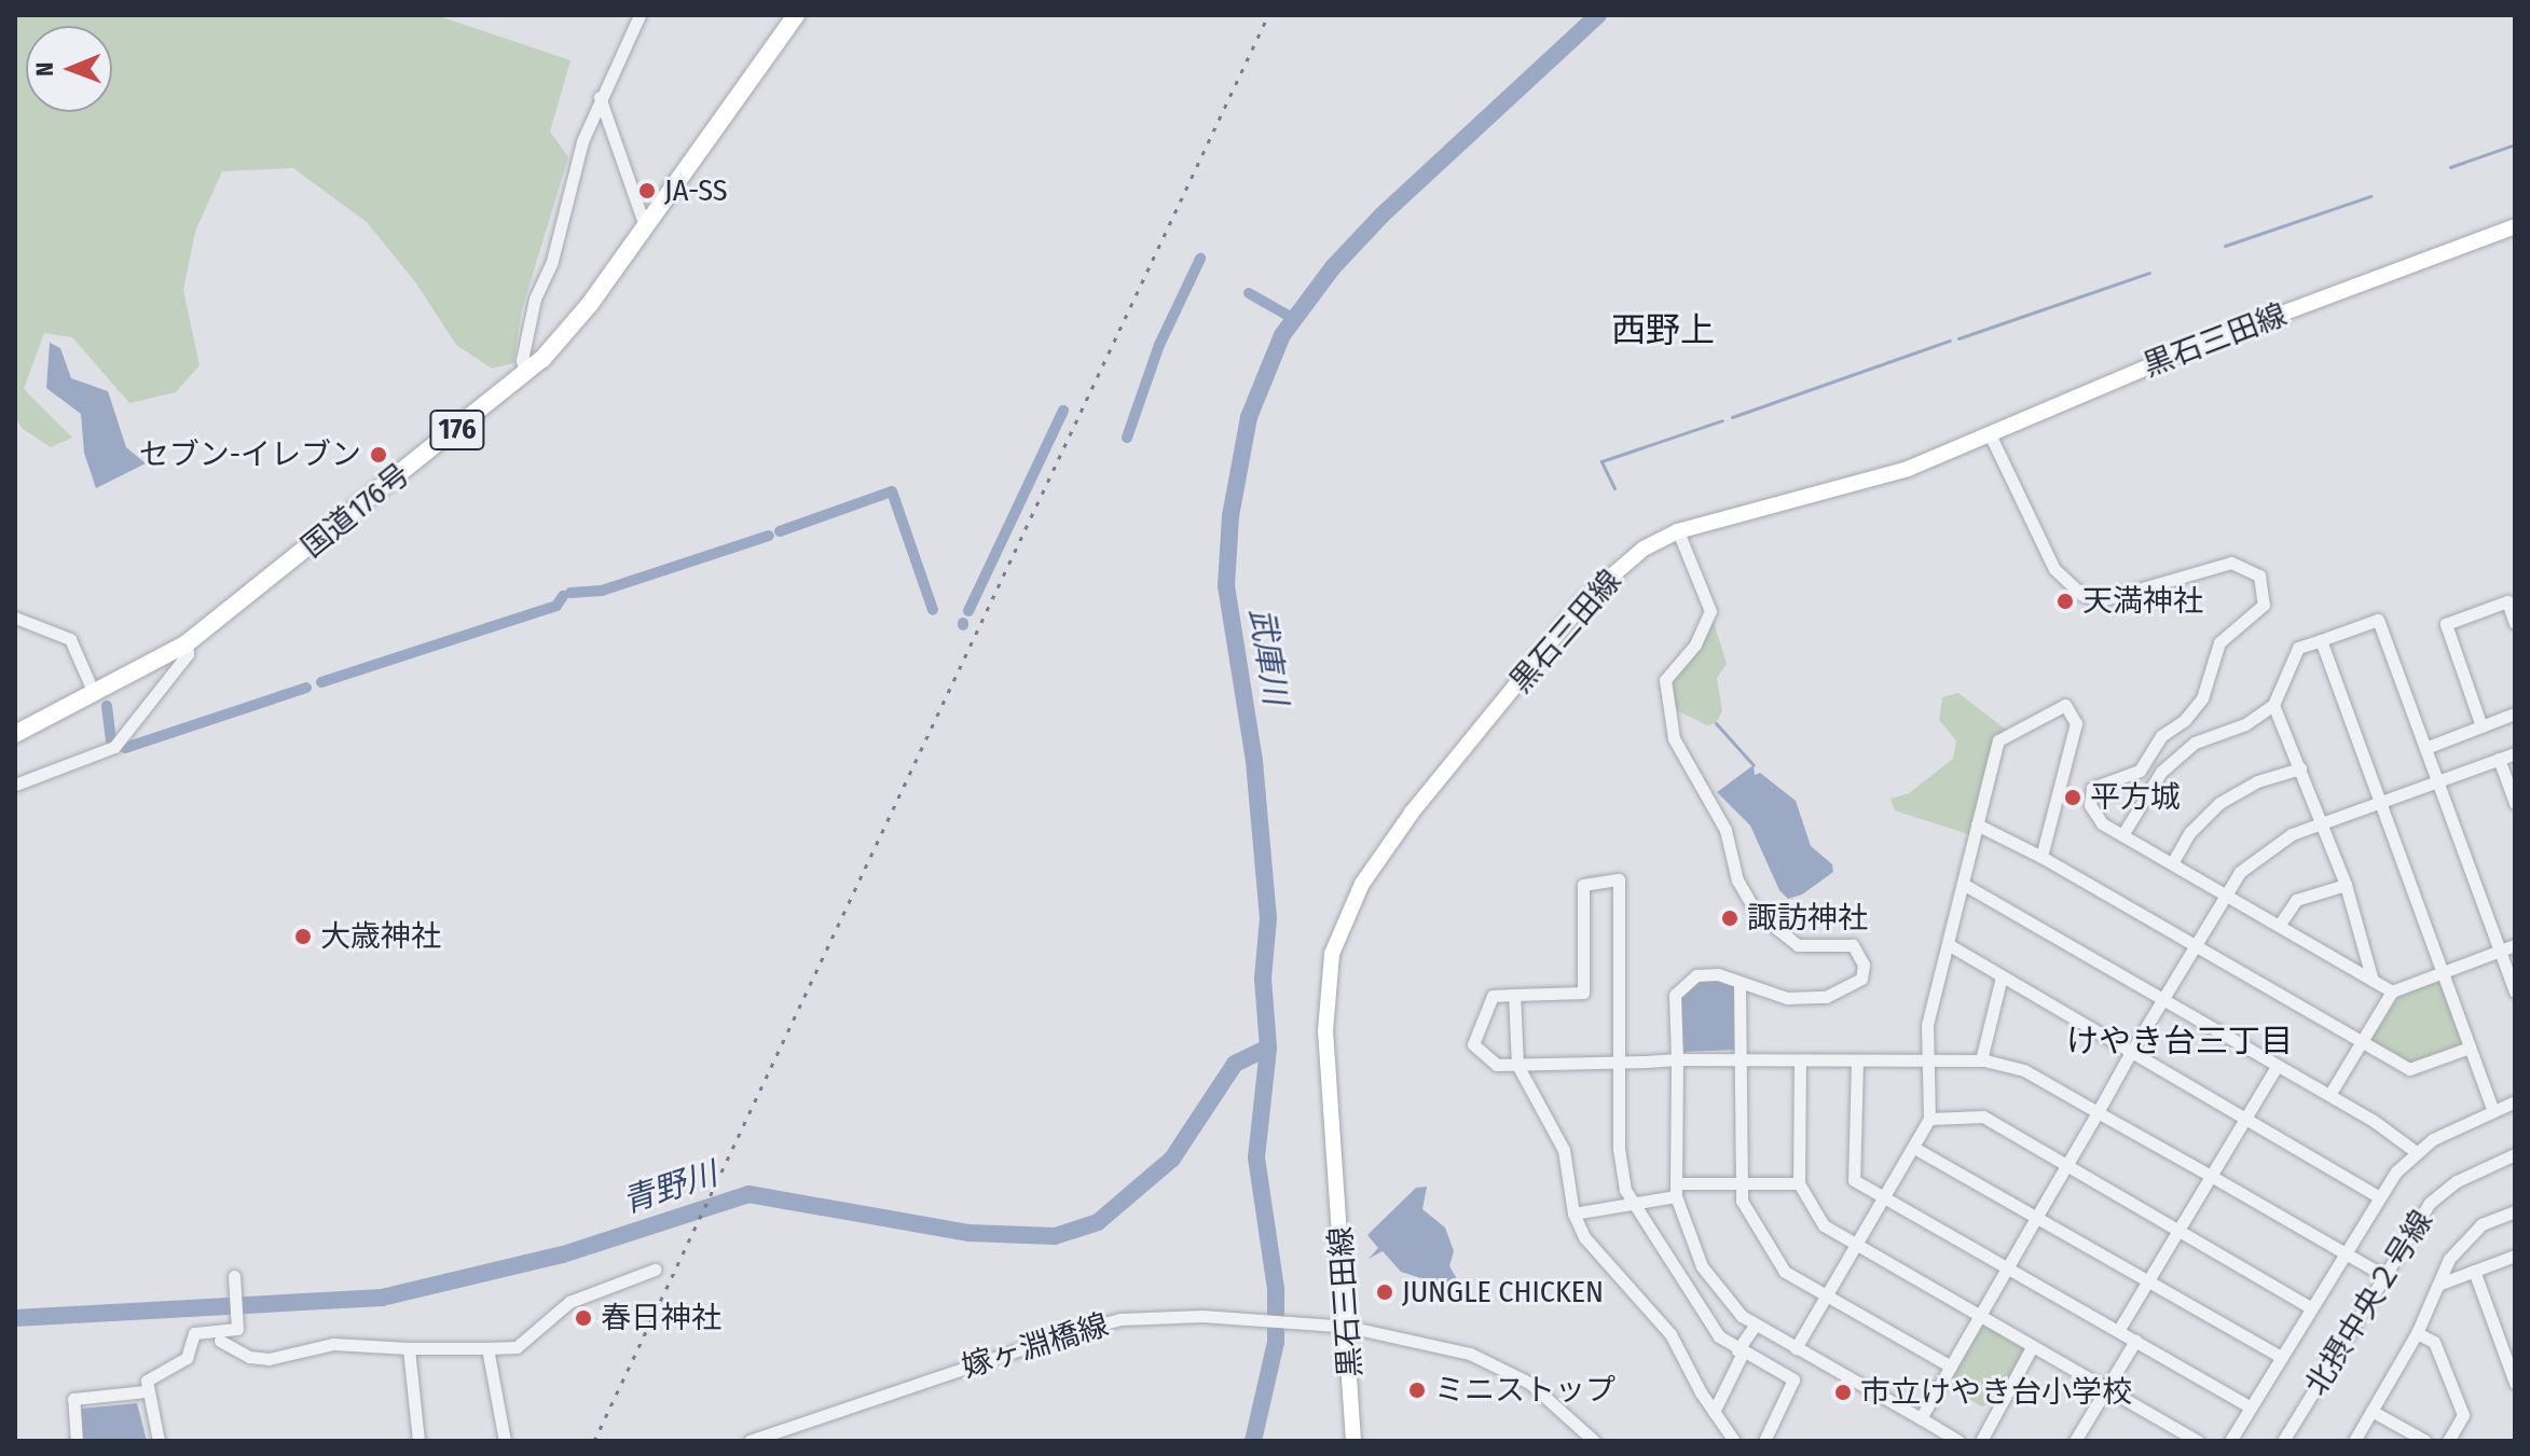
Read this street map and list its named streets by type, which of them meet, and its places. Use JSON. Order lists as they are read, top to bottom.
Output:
{
  "streets": {
    "highway": ["176", "国道176号"],
    "main road": ["黒石三田線"],
    "street": ["北摂中央２号線", "嫁ヶ淵橋線"]
  },
  "crossings": [
    ["黒石三田線", "嫁ヶ淵橋線"]
  ],
  "districts": ["西野上", "けやき台三丁目"],
  "water": ["武庫川", "青野川"],
  "places": [
    "JA-SS",
    "セブン-イレブン",
    "天満神社",
    "平方城",
    "諏訪神社",
    "大歳神社",
    "JUNGLE CHICKEN",
    "春日神社",
    "ミニストップ",
    "市立けやき台小学校"
  ],
  "north": "left"
}
